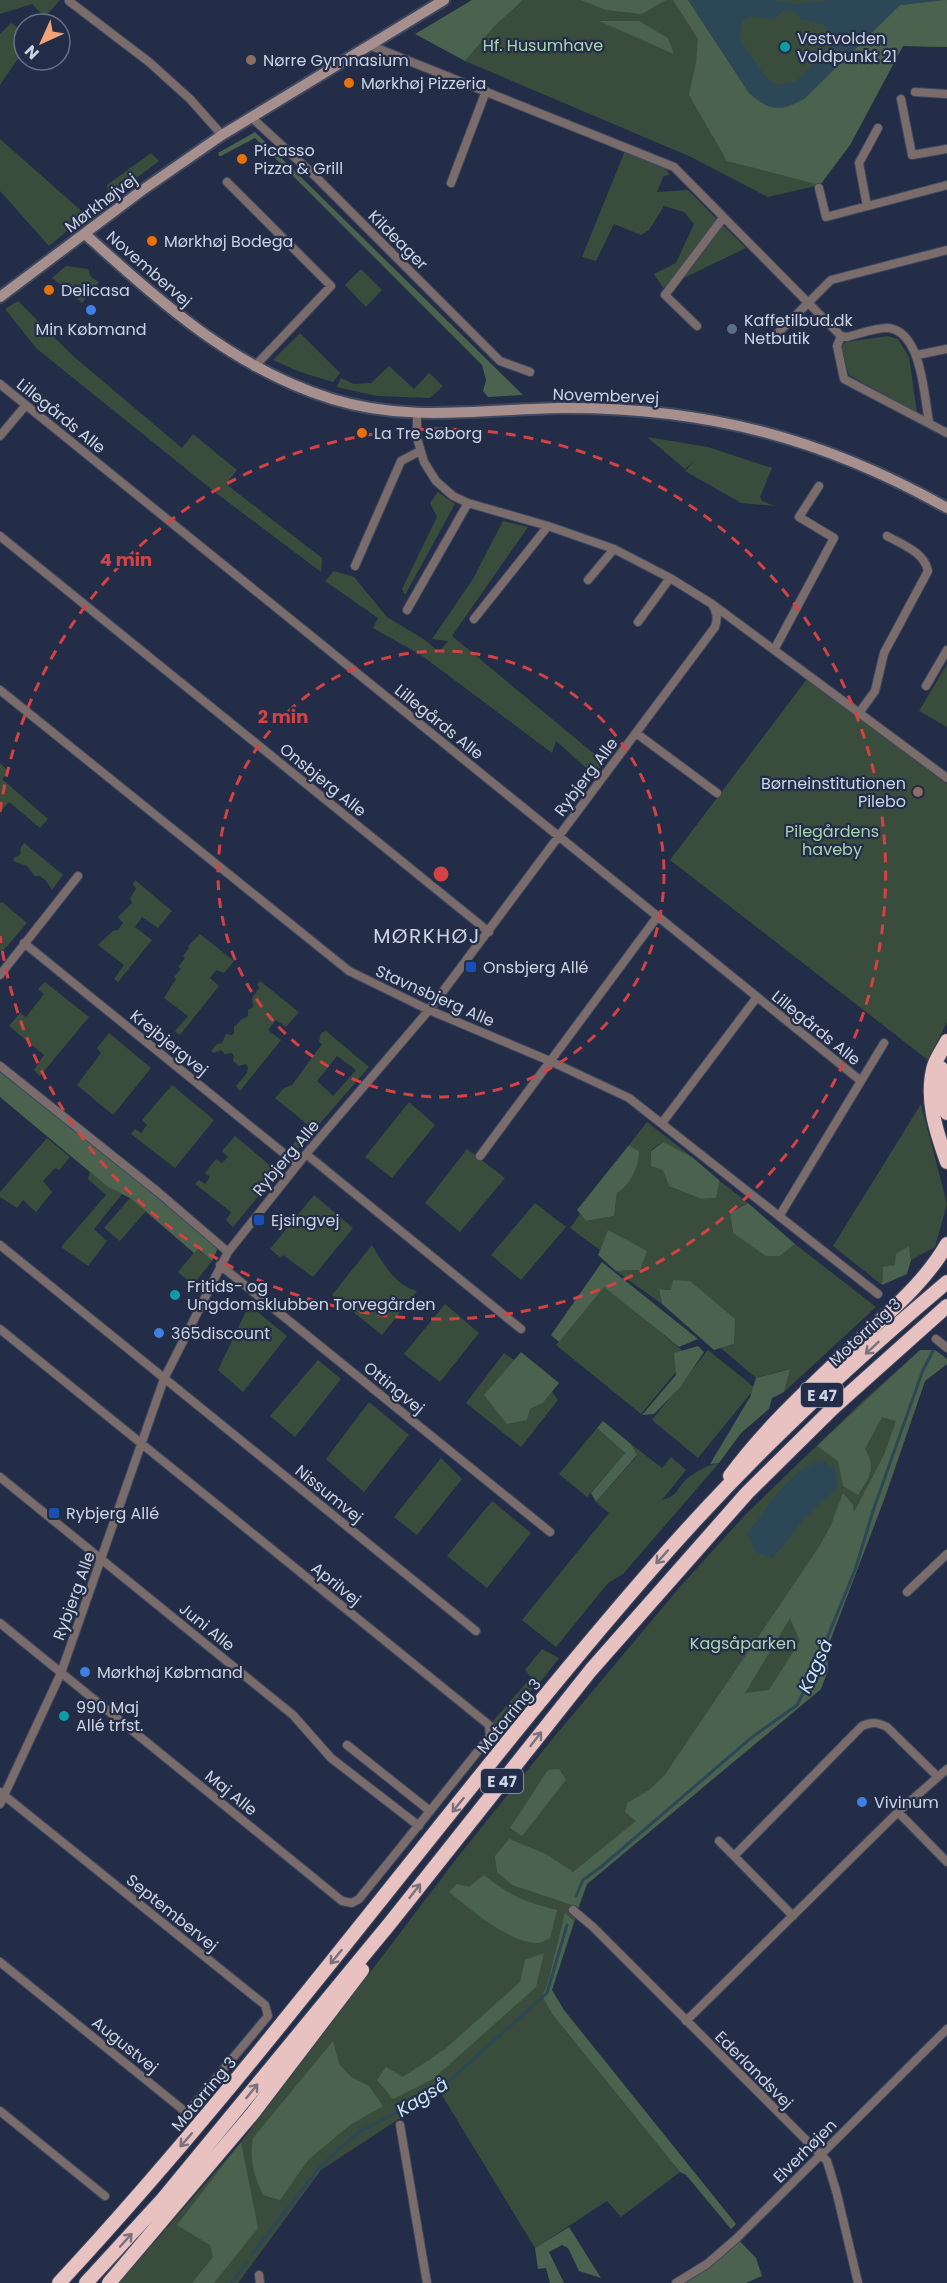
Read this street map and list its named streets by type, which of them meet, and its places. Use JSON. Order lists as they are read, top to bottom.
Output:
{
  "streets": {
    "highway": ["Motorring 3", "E 47"],
    "street": [
      "Mørkhøjvej",
      "Kildeager",
      "Novembervej",
      "Lillegårds Alle",
      "Rybjerg Alle",
      "Onsbjerg Alle",
      "Stavnsbjerg Alle",
      "Krejbjergvej",
      "Ottingvej",
      "Nissumvej",
      "Aprilvej",
      "Juni Alle",
      "Maj Alle",
      "Septembervej",
      "Augustvej",
      "Ederlandsvej",
      "Elverhøjen"
    ]
  },
  "crossings": [
    ["Mørkhøjvej", "Kildeager"],
    ["Mørkhøjvej", "Novembervej"],
    ["Lillegårds Alle", "Rybjerg Alle"],
    ["Rybjerg Alle", "Onsbjerg Alle"],
    ["Rybjerg Alle", "Stavnsbjerg Alle"],
    ["Rybjerg Alle", "Krejbjergvej"],
    ["Rybjerg Alle", "Ottingvej"],
    ["Rybjerg Alle", "Nissumvej"],
    ["Rybjerg Alle", "Aprilvej"],
    ["Rybjerg Alle", "Juni Alle"],
    ["Rybjerg Alle", "Maj Alle"],
    ["Rybjerg Alle", "Septembervej"],
    ["Aprilvej", "Maj Alle"],
    ["Juni Alle", "Maj Alle"],
    ["Septembervej", "Augustvej"],
    ["Ederlandsvej", "Elverhøjen"]
  ],
  "districts": ["MØRKHØJ"],
  "water": ["Kagså"],
  "parks": ["Hf. Husumhave", "Pilegårdens haveby", "Kagsåparken"],
  "places": {
    "other": [
      "Vestvolden Voldpunkt 21",
      "Nørre Gymnasium",
      "Mørkhøj Pizzeria",
      "Picasso Pizza & Grill",
      "Mørkhøj Bodega",
      "Delicasa",
      "Min Købmand",
      "Kaffetilbud.dk Netbutik",
      "La Tre Søborg",
      "Børneinstitutionen Pilebo",
      "Fritids- og Ungdomsklubben Torvegården",
      "365discount",
      "Mørkhøj Købmand",
      "990 Maj Allé trfst.",
      "Vivinum"
    ],
    "transit": ["Onsbjerg Allé", "Ejsingvej", "Rybjerg Allé"]
  },
  "north": "bottom left",
  "rings": ["4 min", "2 min"]
}
